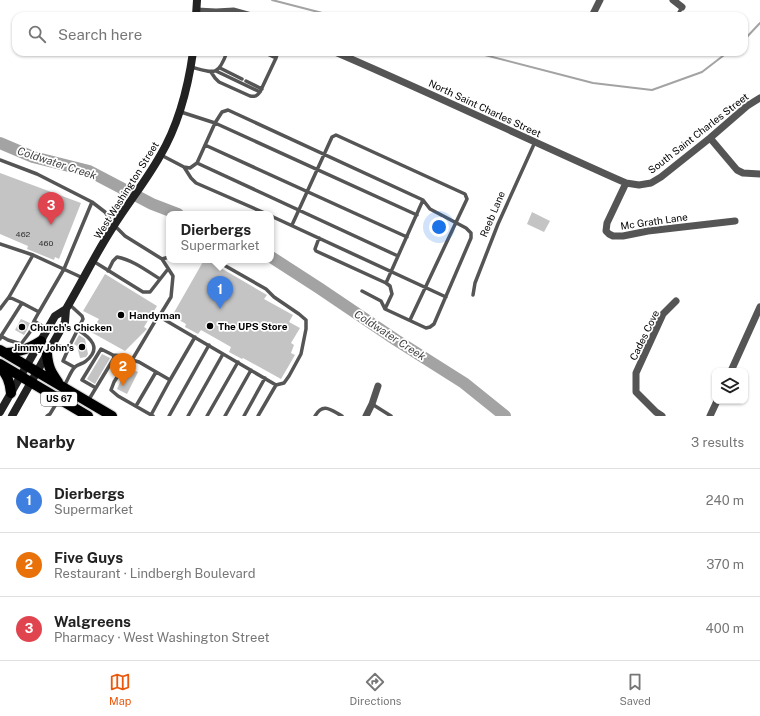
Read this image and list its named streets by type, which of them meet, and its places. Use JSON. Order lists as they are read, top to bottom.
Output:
{
  "streets": {
    "main road": ["West Washington Street", "US 67"],
    "street": [
      "North Saint Charles Street",
      "South Saint Charles Street",
      "Mc Grath Lane",
      "Cades Cove"
    ],
    "lane": ["Reeb Lane"]
  },
  "crossings": [
    ["North Saint Charles Street", "South Saint Charles Street"],
    ["North Saint Charles Street", "Reeb Lane"],
    ["North Saint Charles Street", "Mc Grath Lane"],
    ["South Saint Charles Street", "Mc Grath Lane"],
    ["West Washington Street", "US 67"]
  ],
  "water": ["Coldwater Creek"],
  "places": [
    "Handyman",
    "The UPS Store",
    "Church's Chicken",
    "Jimmy John's"
  ],
  "house_numbers": ["462", "460"],
  "page": {
    "search": "Search here",
    "pins": ["3", "1", "2"],
    "popup": ["Dierbergs", "Supermarket"],
    "heading": ["Nearby", "3 results"],
    "list": [
      {
        "mark": "1",
        "name": "Dierbergs",
        "note": "Supermarket",
        "value": "240 m"
      },
      {
        "mark": "2",
        "name": "Five Guys",
        "note": "Restaurant · Lindbergh Boulevard",
        "value": "370 m"
      },
      {
        "mark": "3",
        "name": "Walgreens",
        "note": "Pharmacy · West Washington Street",
        "value": "400 m"
      }
    ],
    "nav": ["Map", "Directions", "Saved"]
  }
}
